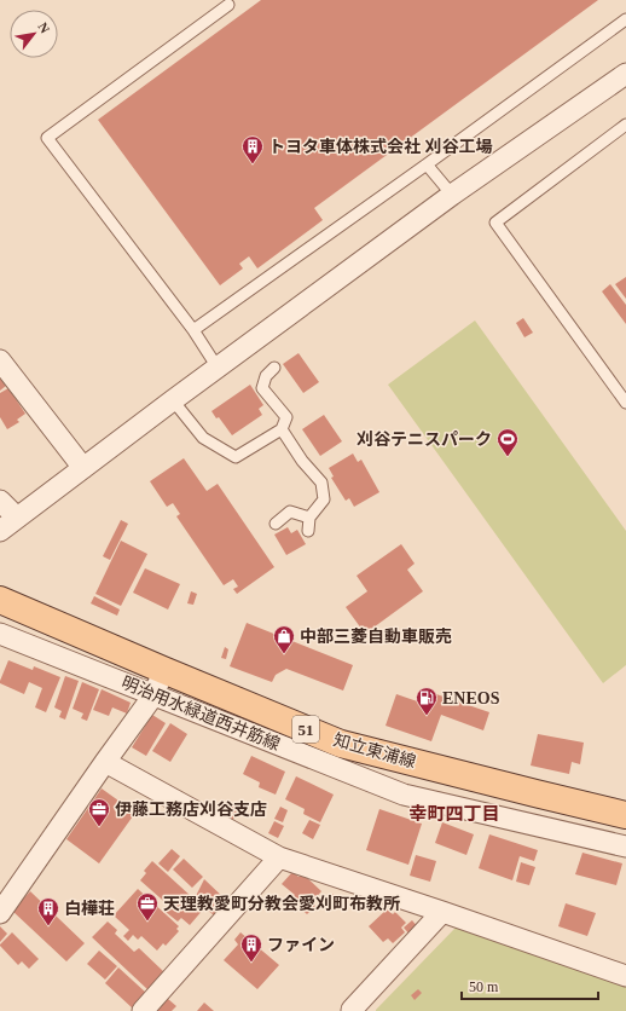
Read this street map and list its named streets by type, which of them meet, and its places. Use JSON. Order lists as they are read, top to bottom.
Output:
{
  "streets": {
    "main road": ["51", "知立東浦線"],
    "street": ["明治用水緑道西井筋線"]
  },
  "districts": ["幸町四丁目"],
  "places": {
    "building": ["トヨタ車体株式会社 刈谷工場", "白樺荘", "ファイン"],
    "sports": ["刈谷テニスパーク"],
    "shop": ["中部三菱自動車販売"],
    "fuel station": ["ENEOS"],
    "office": ["伊藤工務店刈谷支店", "天理教愛町分教会愛刈町布教所"]
  },
  "scale_bar": "50 m",
  "north": "top right"
}
